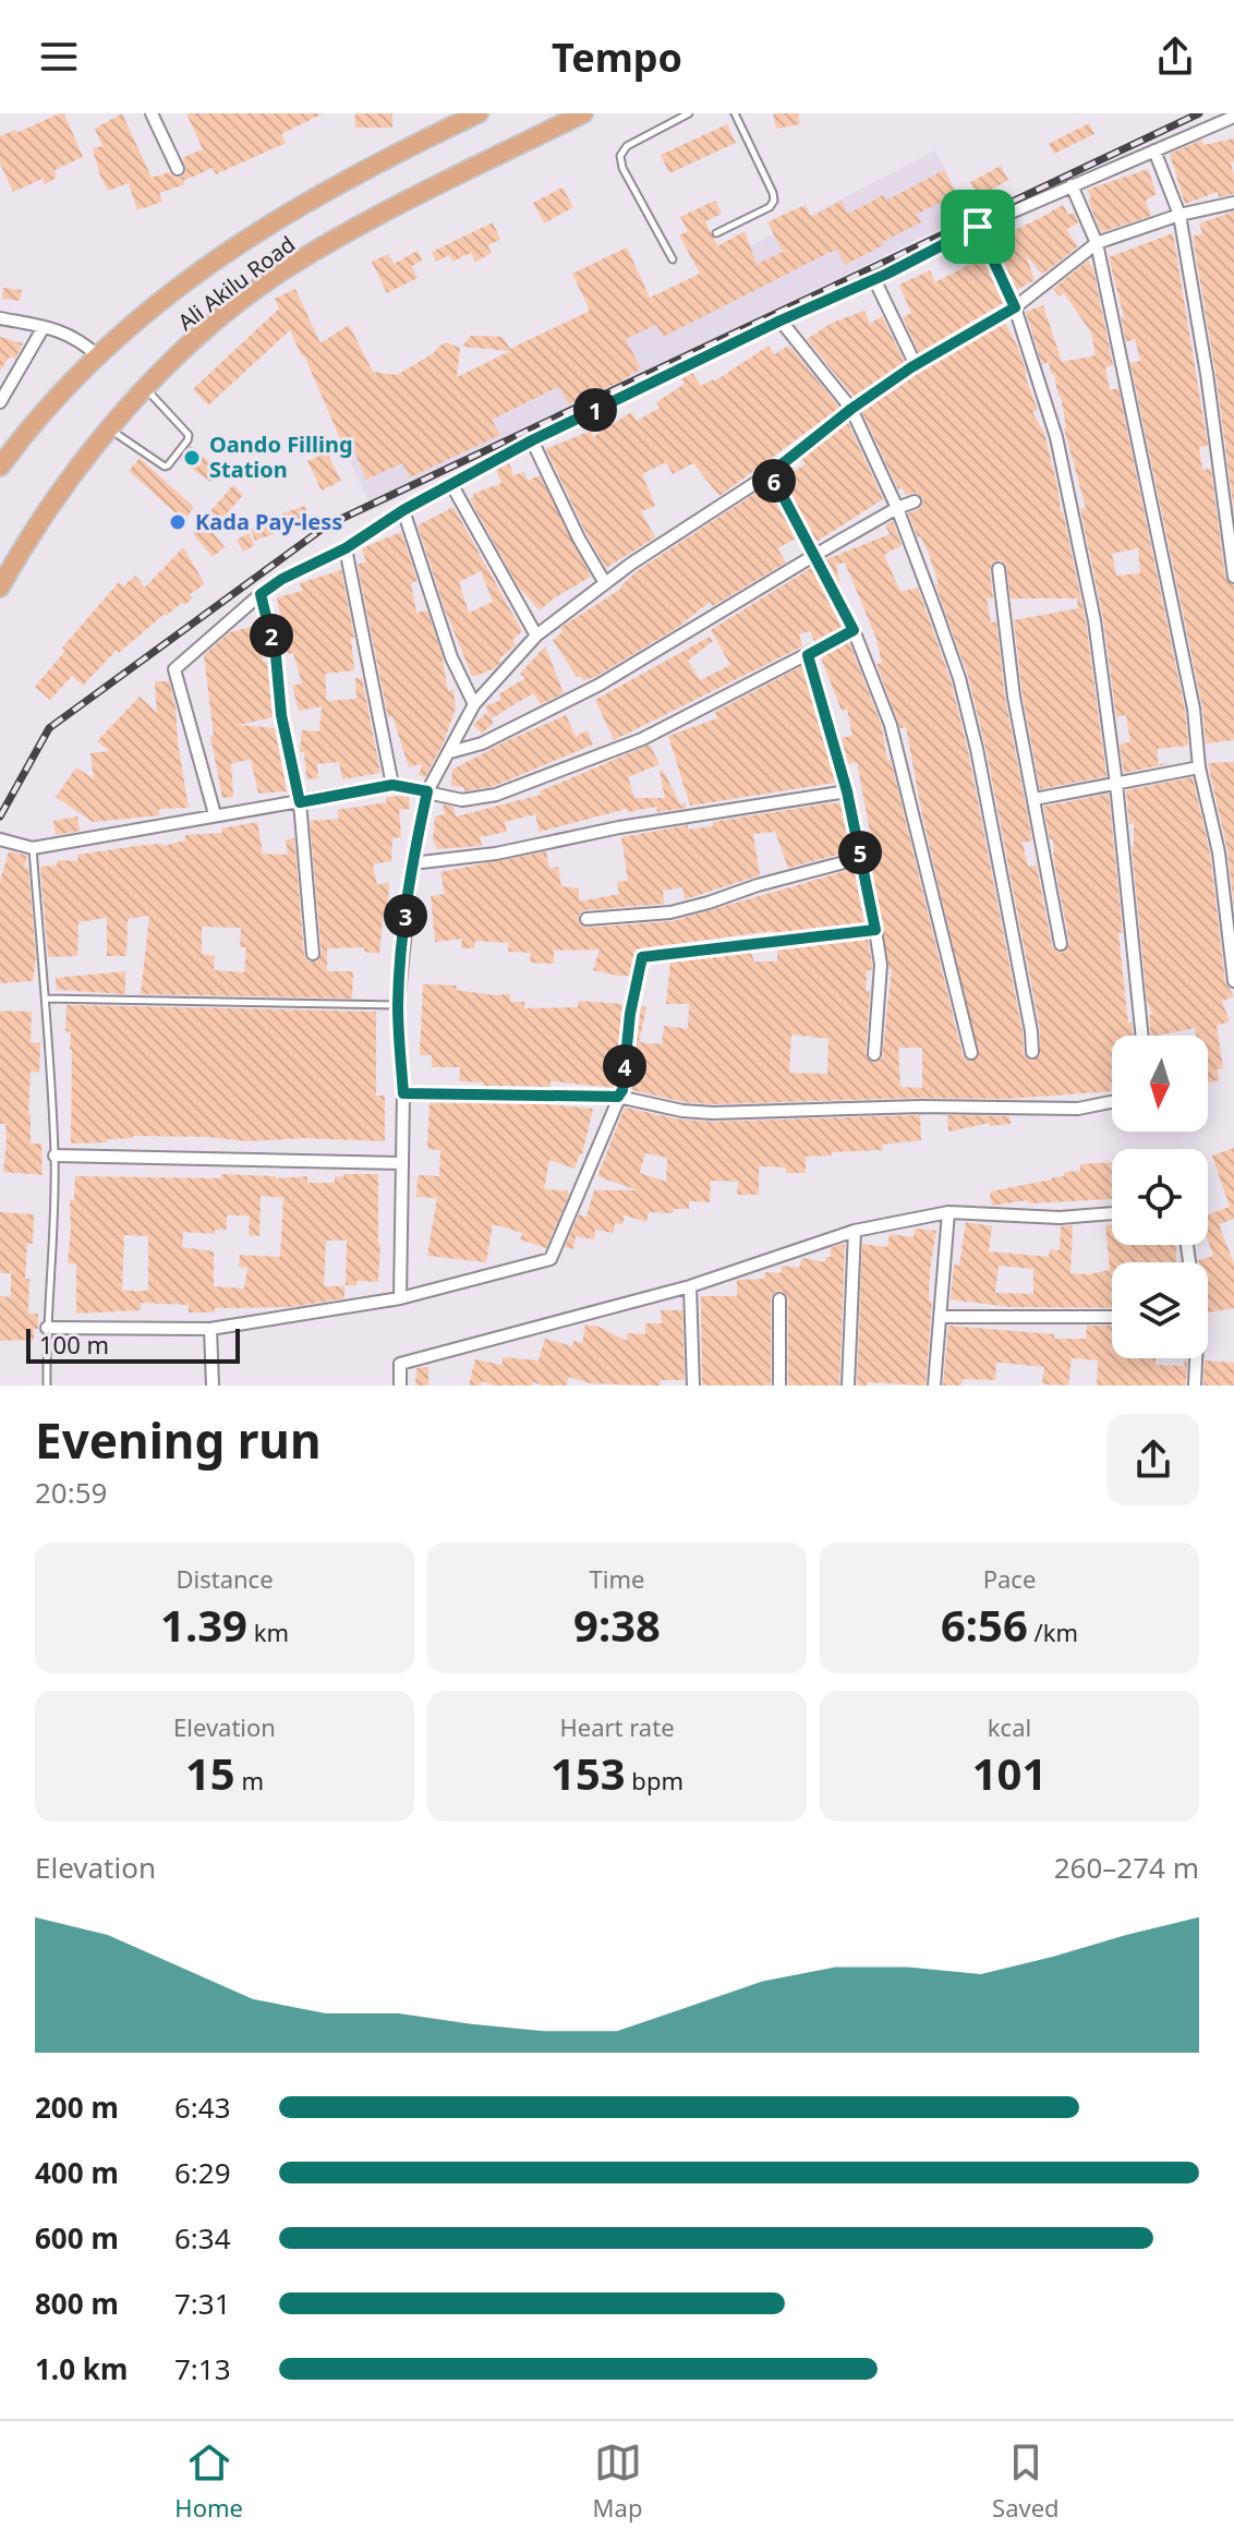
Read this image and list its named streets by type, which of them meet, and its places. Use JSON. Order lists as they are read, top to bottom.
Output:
{
  "streets": {
    "main road": ["Ali Akilu Road"]
  },
  "places": ["Oando Filling Station", "Kada Pay-less"],
  "scale_bar": "100 m",
  "north": "bottom",
  "page": {
    "header": "Tempo",
    "pins": [
      "1",
      "6",
      "2",
      "5",
      "3",
      "4"
    ],
    "scale": "100 m",
    "heading": ["Evening run", "20:59"],
    "stats": [
      ["Distance", "1.39 km"],
      ["Time", "9:38"],
      ["Pace", "6:56 /km"],
      ["Elevation", "15 m"],
      ["Heart rate", "153 bpm"],
      ["kcal", "101"]
    ],
    "chart": ["Elevation", "260–274 m"],
    "list": [
      {
        "name": "200 m",
        "note": "6:43"
      },
      {
        "name": "400 m",
        "note": "6:29"
      },
      {
        "name": "600 m",
        "note": "6:34"
      },
      {
        "name": "800 m",
        "note": "7:31"
      },
      {
        "name": "1.0 km",
        "note": "7:13"
      }
    ],
    "tabs": ["Home", "Map", "Saved"]
  }
}
